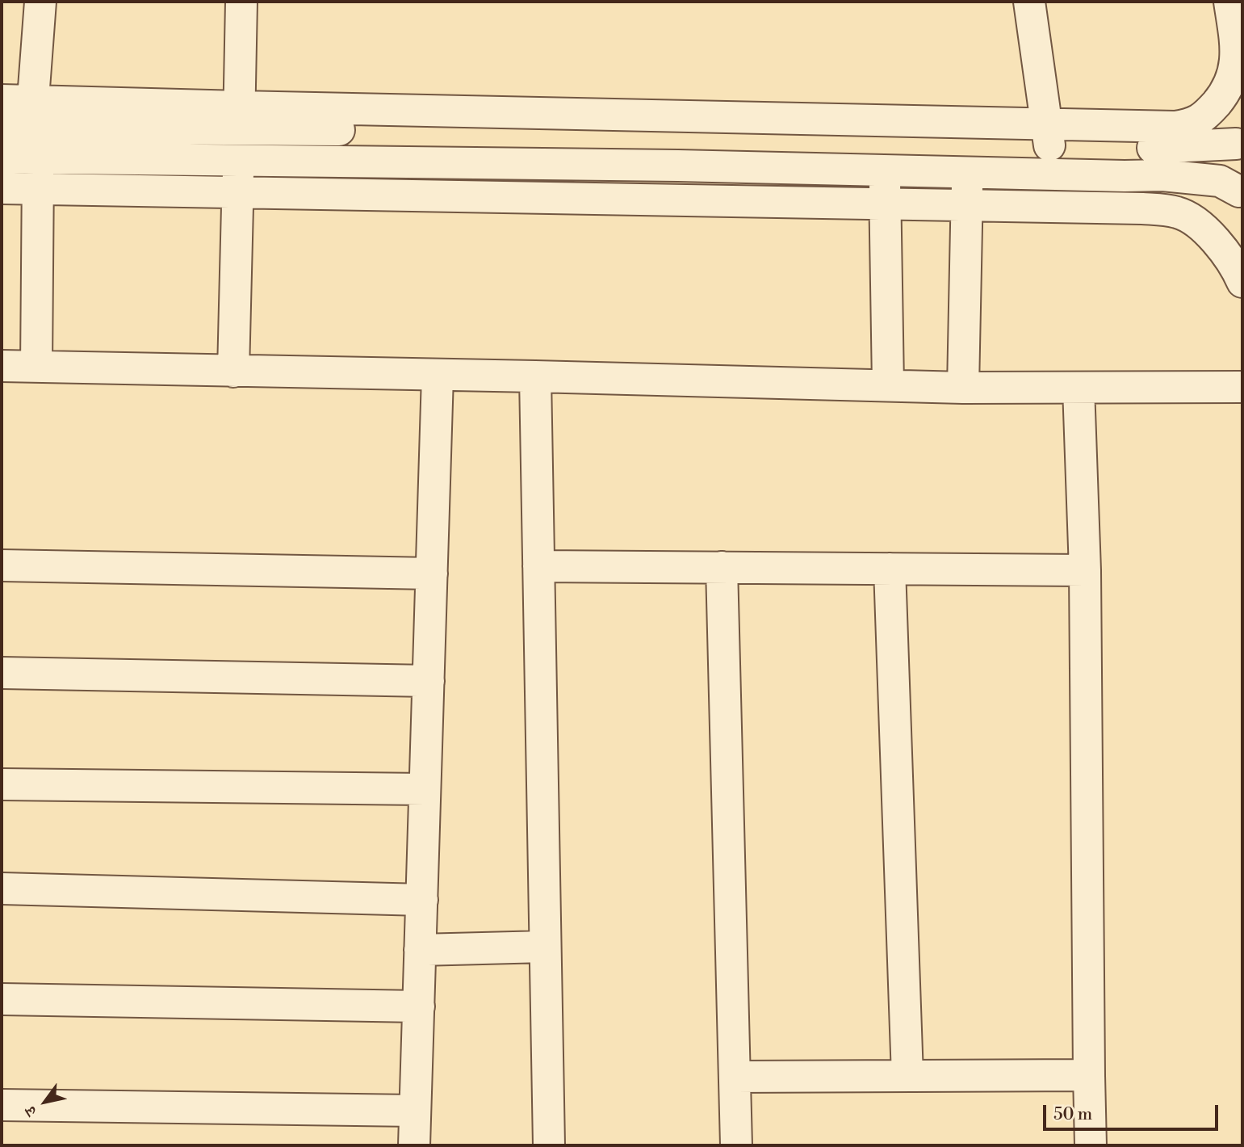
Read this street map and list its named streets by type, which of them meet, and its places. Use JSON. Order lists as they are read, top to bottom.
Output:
{
  "scale_bar": "50 m",
  "north": "bottom left"
}
